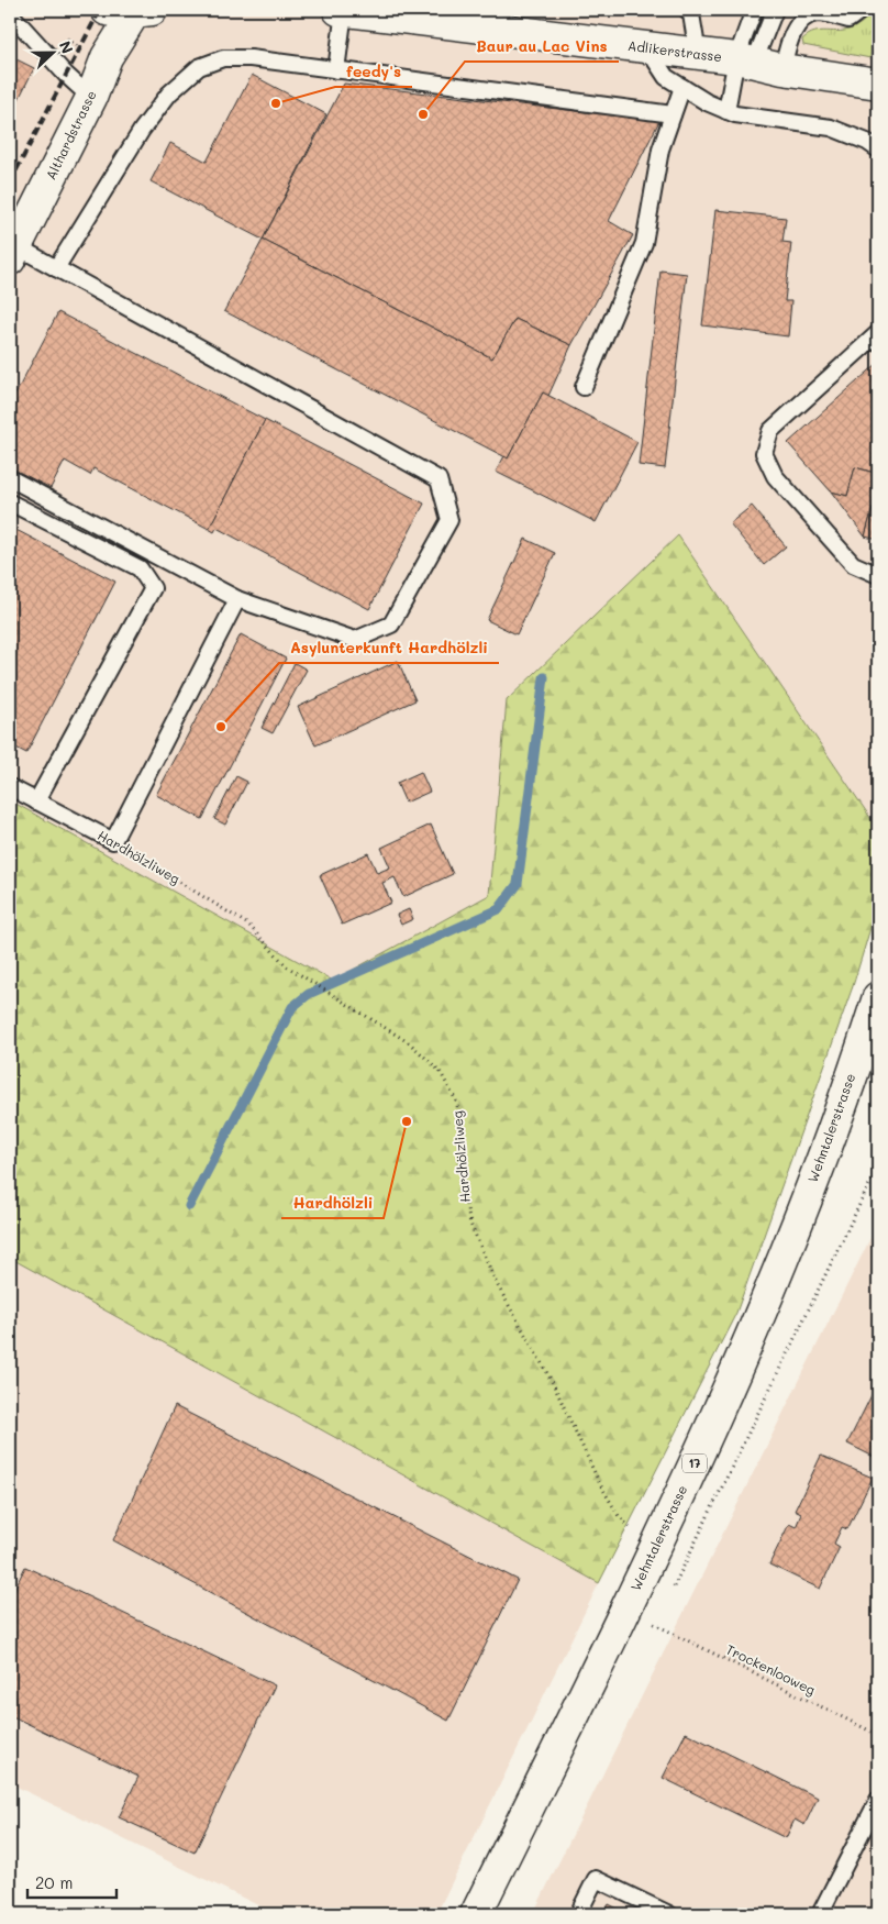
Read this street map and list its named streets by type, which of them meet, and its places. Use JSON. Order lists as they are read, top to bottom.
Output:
{
  "streets": {
    "main road": [
      "Adlikerstrasse",
      "Althardstrasse",
      "Wehntalerstrasse",
      "17"
    ],
    "lane": ["Hardhölzliweg"],
    "path": ["Trockenlooweg"]
  },
  "crossings": [
    ["Hardhölzliweg", "Wehntalerstrasse"]
  ],
  "places": [
    "feedy's",
    "Baur au Lac Vins",
    "Asylunterkunft Hardhölzli",
    "Hardhölzli"
  ],
  "scale_bar": "20 m",
  "north": "right"
}
